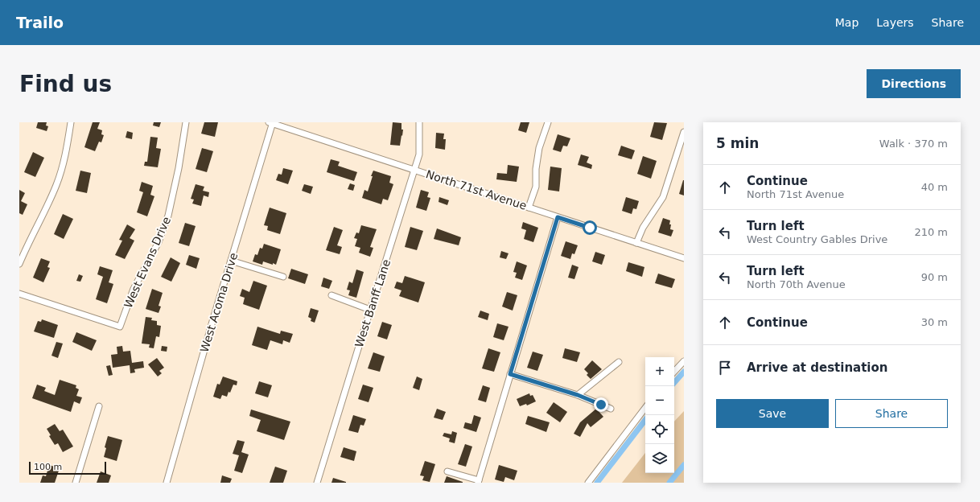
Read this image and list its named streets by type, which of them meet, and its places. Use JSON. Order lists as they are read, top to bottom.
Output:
{
  "streets": {
    "street": [
      "North 71st Avenue",
      "West Evans Drive",
      "West Acoma Drive",
      "West Banff Lane"
    ]
  },
  "crossings": [
    ["North 71st Avenue", "West Acoma Drive"],
    ["North 71st Avenue", "West Banff Lane"]
  ],
  "scale_bar": "100 m",
  "page": {
    "header": "Trailo",
    "nav": ["Map", "Layers", "Share"],
    "buttons": [
      "Directions",
      ["Save", "Share"]
    ],
    "title": "Find us",
    "heading": ["5 min", "Walk · 370 m"],
    "list": [
      ["Continue", "North 71st Avenue", "40 m"],
      ["Turn left", "West Country Gables Drive", "210 m"],
      ["Turn left", "North 70th Avenue", "90 m"],
      ["Continue", "30 m"],
      "Arrive at destination"
    ],
    "map_buttons": ["+", "−"],
    "scale": "100 m"
  }
}
